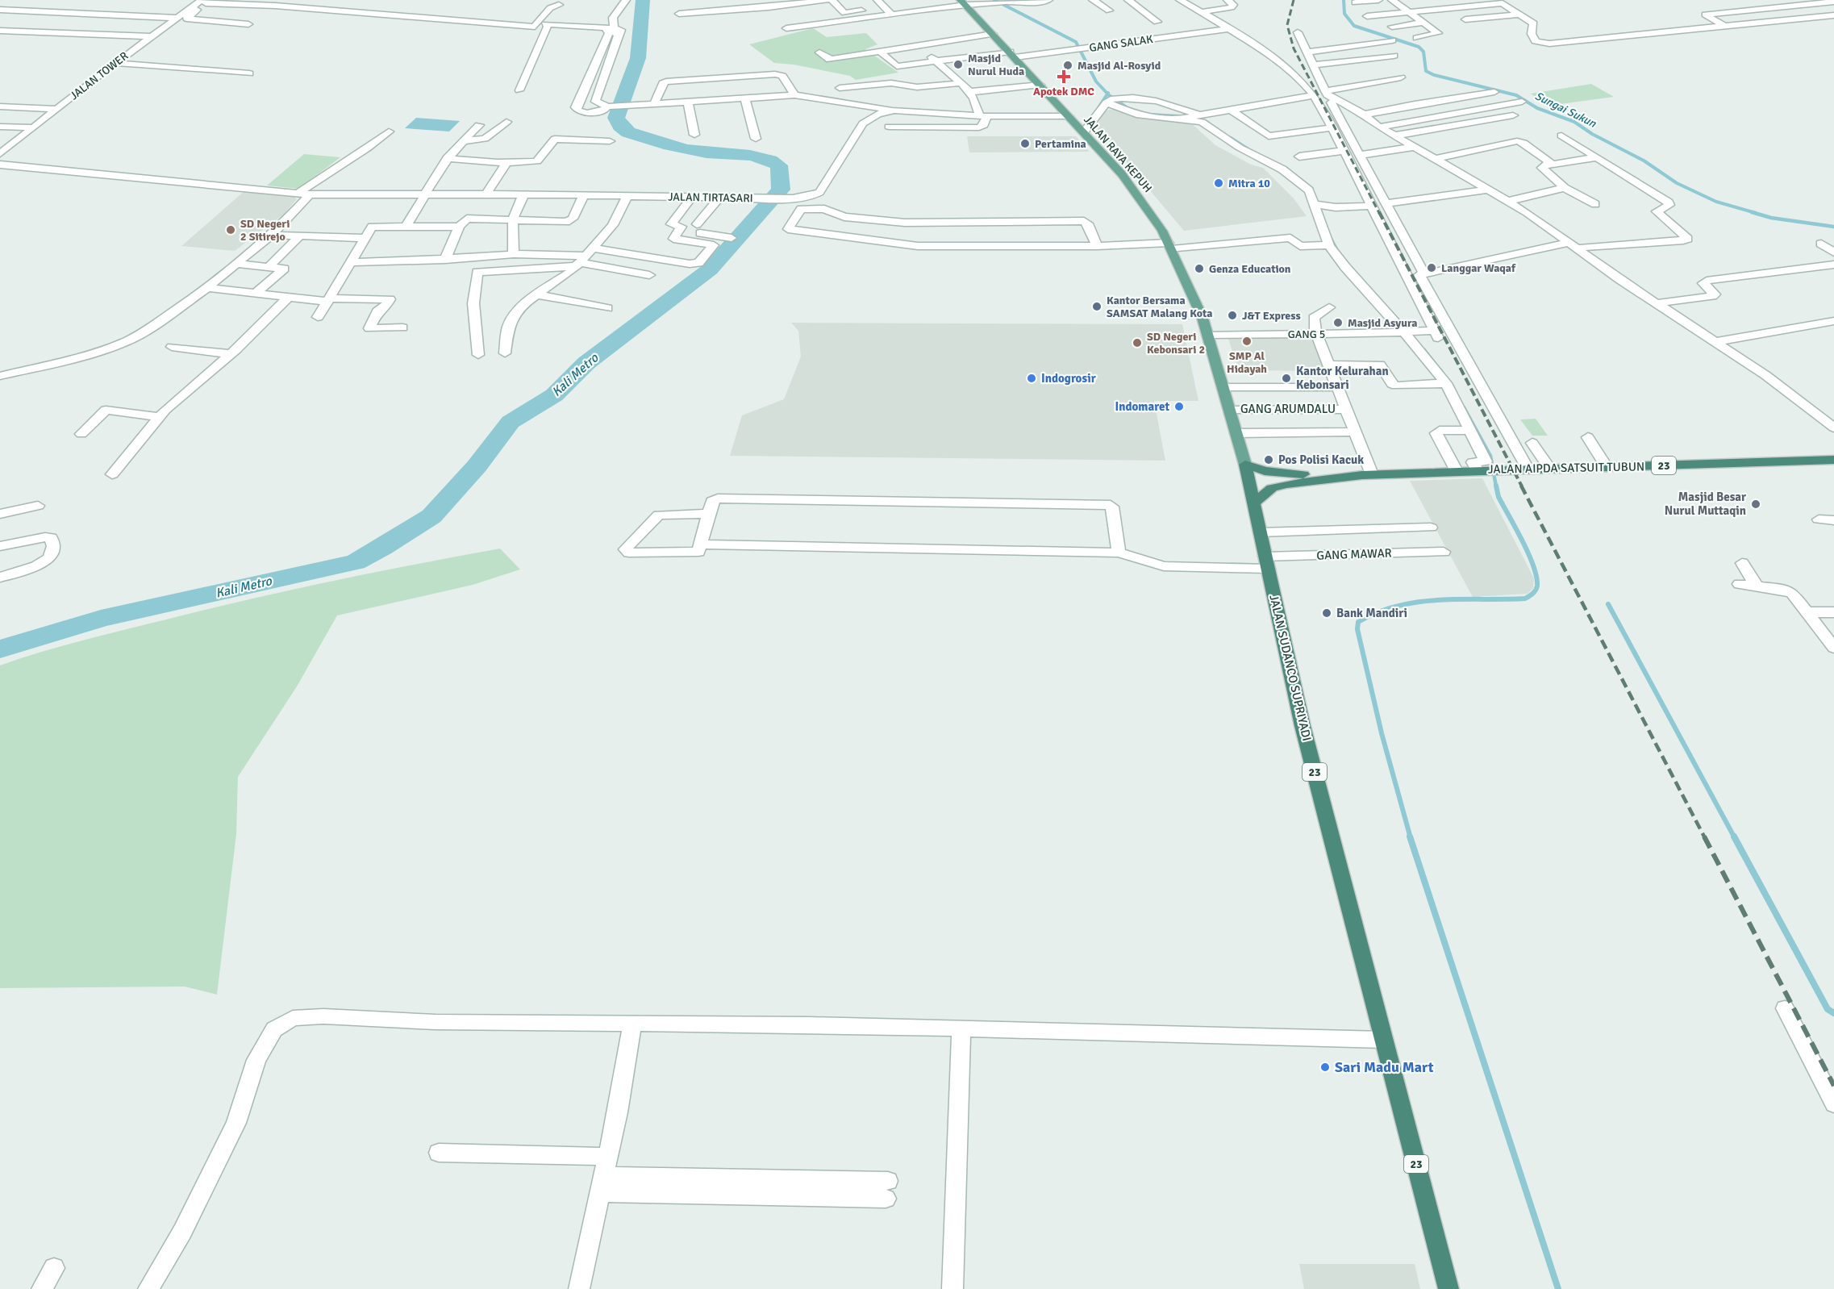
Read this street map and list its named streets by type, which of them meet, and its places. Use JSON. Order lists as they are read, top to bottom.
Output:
{
  "streets": {
    "highway": ["23", "JALAN AIPDA SATSUIT TUBUN", "JALAN SUDANCO SUPRIYADI"],
    "main road": ["JALAN RAYA KEPUH"],
    "street": [
      "GANG SALAK",
      "JALAN TOWER",
      "JALAN TIRTASARI",
      "GANG 5",
      "GANG ARUMDALU",
      "GANG MAWAR"
    ]
  },
  "crossings": [
    ["GANG SALAK", "JALAN RAYA KEPUH"],
    ["JALAN RAYA KEPUH", "JALAN TIRTASARI"],
    ["JALAN RAYA KEPUH", "GANG 5"],
    ["JALAN RAYA KEPUH", "GANG ARUMDALU"],
    ["JALAN RAYA KEPUH", "JALAN AIPDA SATSUIT TUBUN"],
    ["JALAN RAYA KEPUH", "JALAN SUDANCO SUPRIYADI"],
    ["23", "JALAN SUDANCO SUPRIYADI"],
    ["JALAN AIPDA SATSUIT TUBUN", "JALAN SUDANCO SUPRIYADI"],
    ["GANG MAWAR", "JALAN SUDANCO SUPRIYADI"]
  ],
  "water": ["Sungai Sukun", "Kali Metro"],
  "places": {
    "other": [
      "Masjid Nurul Huda",
      "Masjid Al-Rosyid",
      "Pertamina",
      "Mitra 10",
      "SD Negeri 2 Sitirejo",
      "Langgar Waqaf",
      "Genza Education",
      "Kantor Bersama SAMSAT Malang Kota",
      "J&T Express",
      "Masjid Asyura",
      "SMP Al Hidayah",
      "SD Negeri Kebonsari 2",
      "Indogrosir",
      "Kantor Kelurahan Kebonsari",
      "Indomaret",
      "Pos Polisi Kacuk",
      "Masjid Besar Nurul Muttaqin",
      "Bank Mandiri",
      "Sari Madu Mart"
    ],
    "health": ["Apotek DMC"]
  }
}
